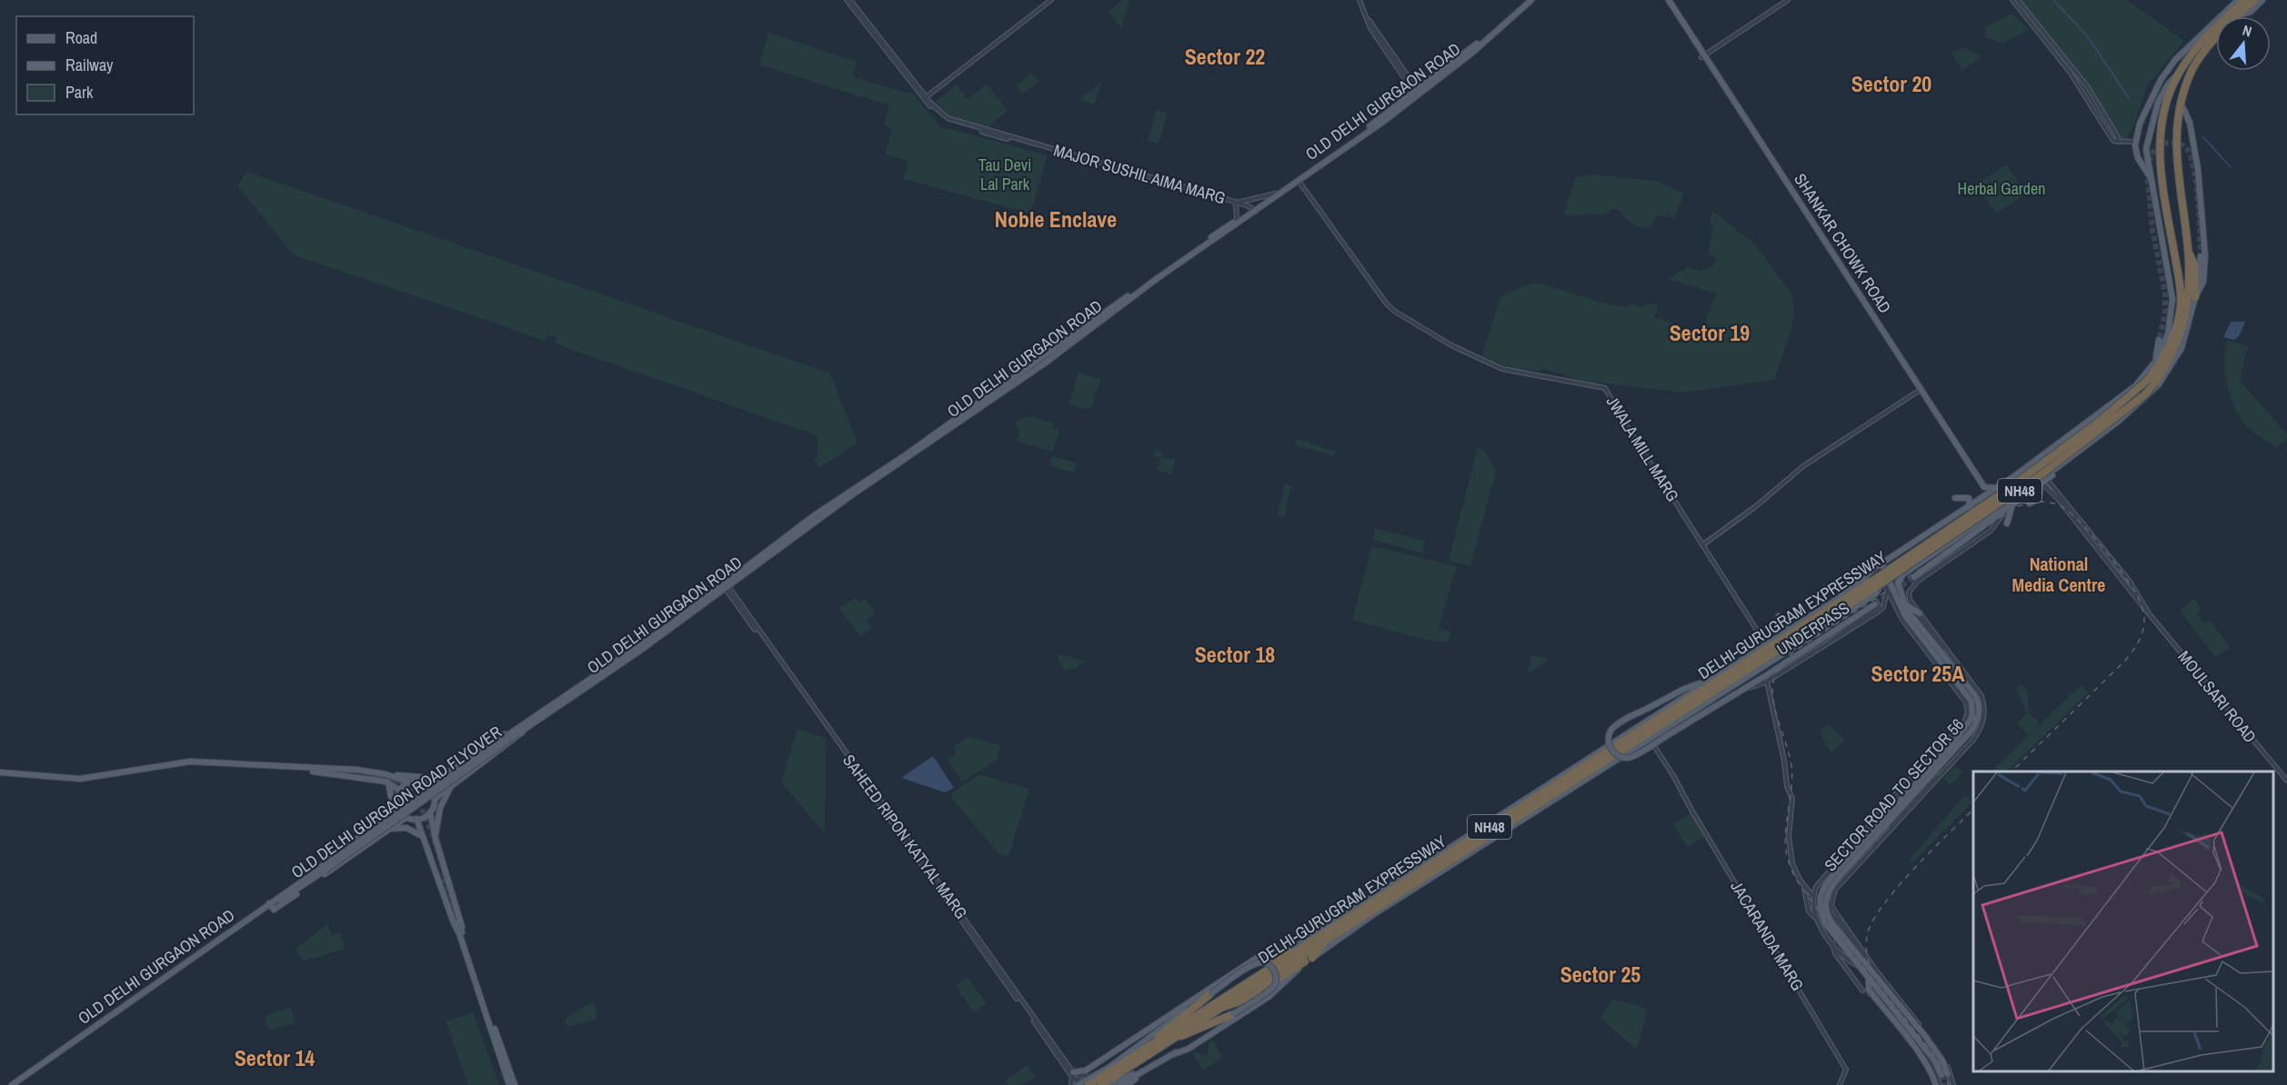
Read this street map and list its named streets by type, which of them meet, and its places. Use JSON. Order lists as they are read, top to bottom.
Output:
{
  "streets": {
    "highway": ["NH48", "DELHI-GURUGRAM EXPRESSWAY"],
    "main road": [
      "OLD DELHI GURGAON ROAD",
      "SHANKAR CHOWK ROAD",
      "UNDERPASS",
      "SECTOR ROAD TO SECTOR 56",
      "OLD DELHI GURGAON ROAD FLYOVER"
    ],
    "street": [
      "MAJOR SUSHIL AIMA MARG",
      "JWALA MILL MARG",
      "MOULSARI ROAD",
      "SAHEED RIPON KATYAL MARG",
      "JACARANDA MARG"
    ]
  },
  "crossings": [
    ["OLD DELHI GURGAON ROAD", "MAJOR SUSHIL AIMA MARG"],
    ["OLD DELHI GURGAON ROAD", "JWALA MILL MARG"],
    ["OLD DELHI GURGAON ROAD", "OLD DELHI GURGAON ROAD FLYOVER"],
    ["OLD DELHI GURGAON ROAD", "SAHEED RIPON KATYAL MARG"]
  ],
  "districts": [
    "Sector 22",
    "Sector 20",
    "Noble Enclave",
    "Sector 19",
    "National Media Centre",
    "Sector 18",
    "Sector 25A",
    "Sector 25",
    "Sector 14"
  ],
  "parks": ["Tau Devi Lal Park", "Herbal Garden"],
  "legend": ["Road", "Railway", "Park"],
  "north": "top"
}
